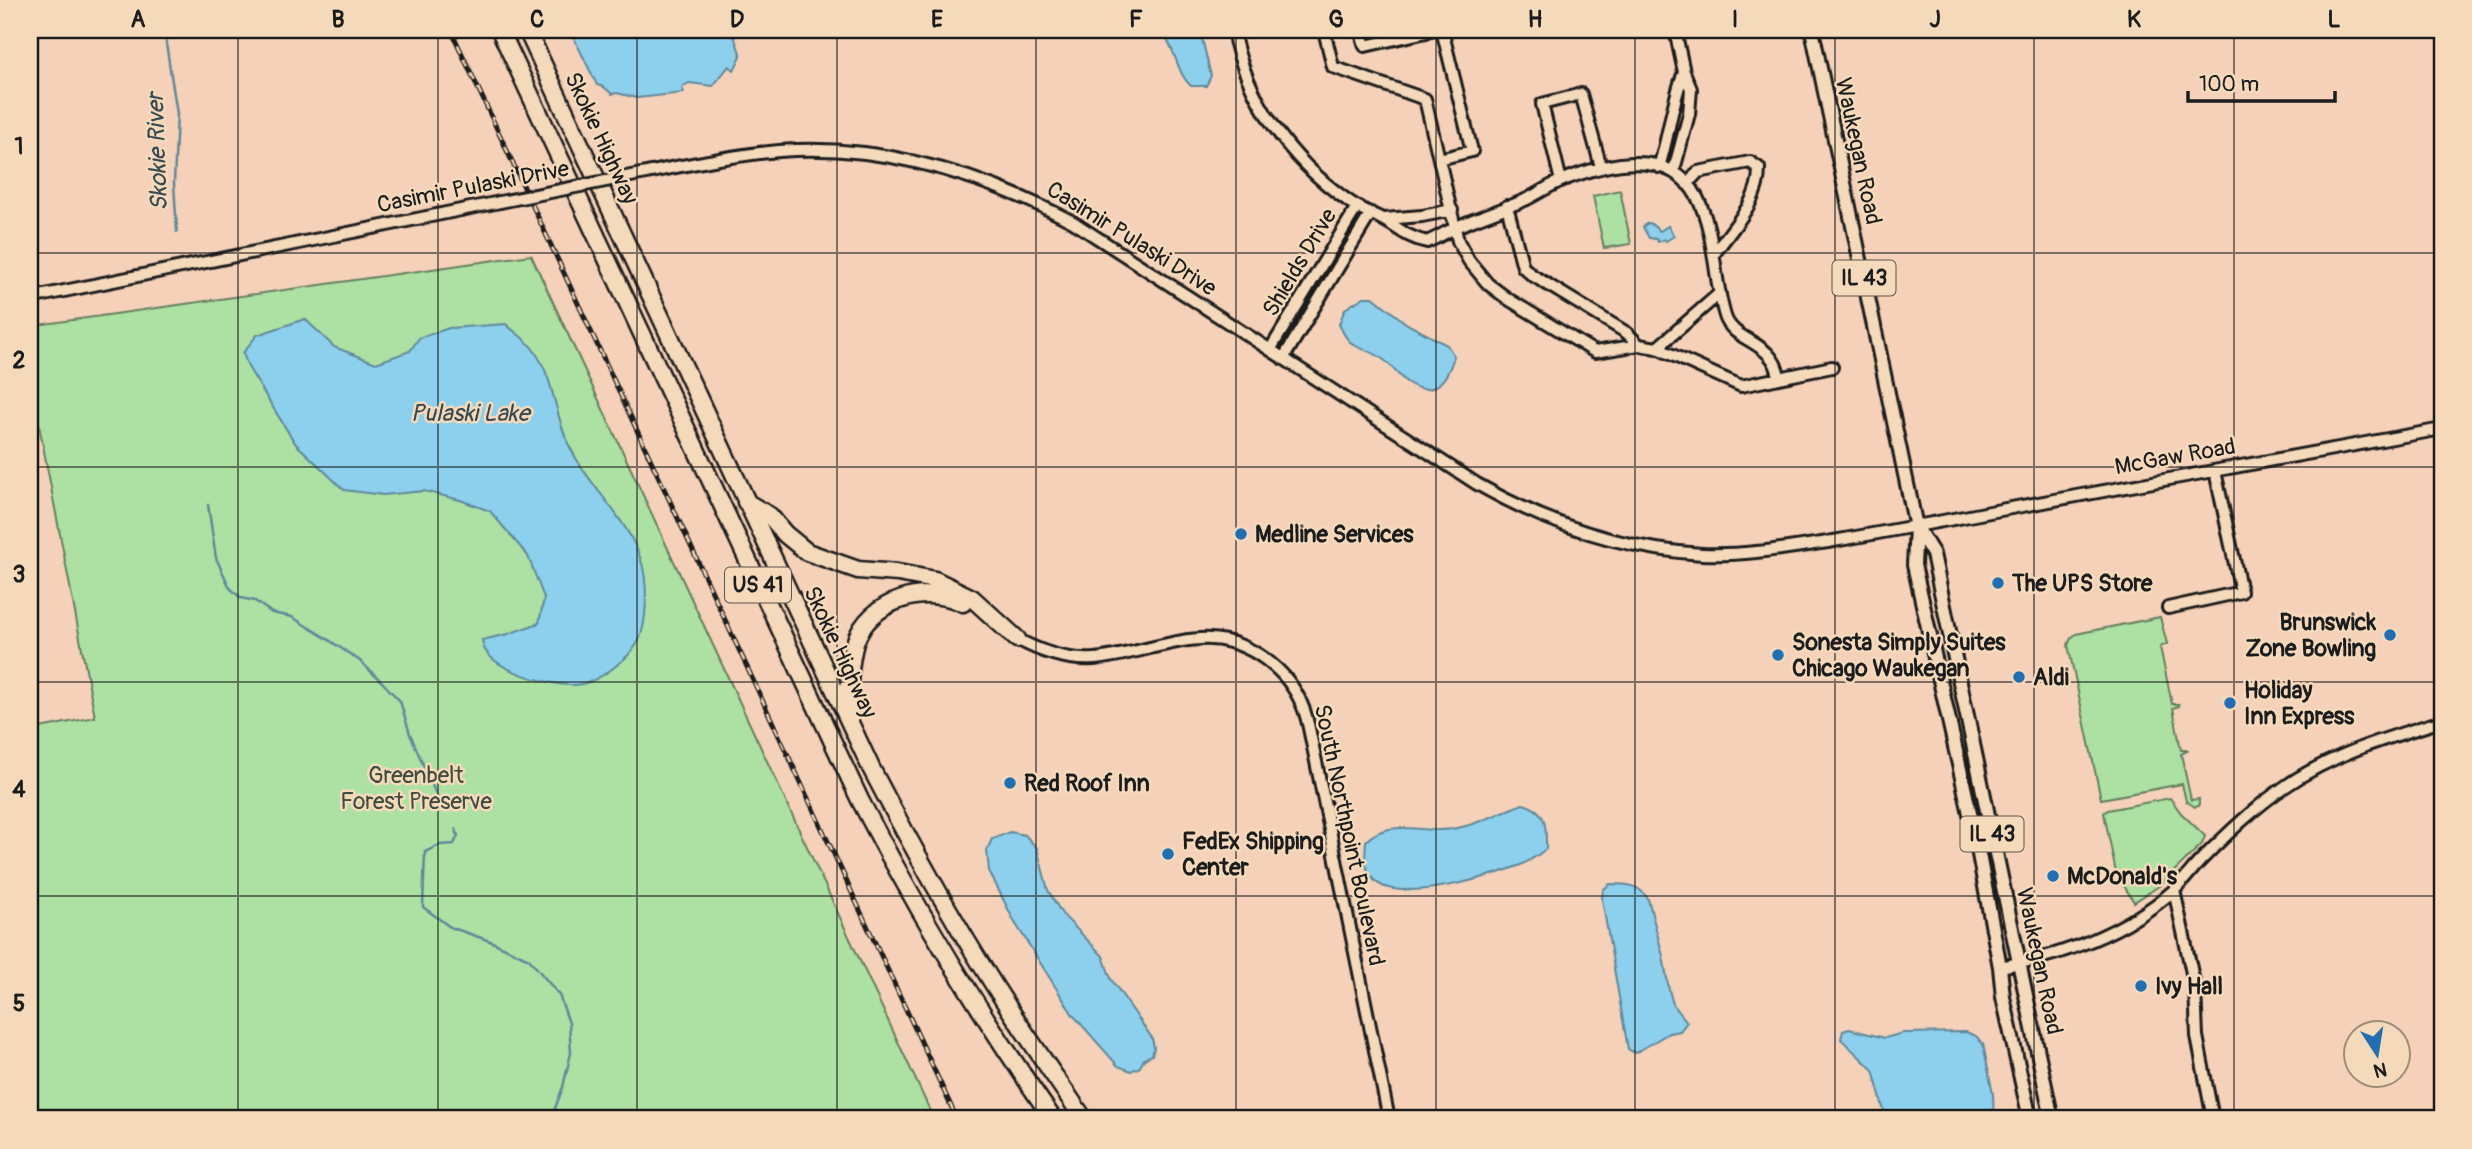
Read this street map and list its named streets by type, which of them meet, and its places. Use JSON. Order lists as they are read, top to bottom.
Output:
{
  "streets": {
    "highway": ["Skokie Highway", "US 41"],
    "main road": ["Waukegan Road", "IL 43"],
    "street": [
      "Casimir Pulaski Drive",
      "Shields Drive",
      "McGaw Road",
      "South Northpoint Boulevard"
    ]
  },
  "crossings": [
    ["Waukegan Road", "Casimir Pulaski Drive"],
    ["Waukegan Road", "McGaw Road"],
    ["Casimir Pulaski Drive", "Shields Drive"],
    ["Casimir Pulaski Drive", "McGaw Road"]
  ],
  "water": ["Skokie River", "Pulaski Lake"],
  "parks": ["Greenbelt Forest Preserve"],
  "places": [
    "Medline Services",
    "The UPS Store",
    "Brunswick Zone Bowling",
    "Sonesta Simply Suites Chicago Waukegan",
    "Aldi",
    "Holiday Inn Express",
    "Red Roof Inn",
    "FedEx Shipping Center",
    "McDonald's",
    "Ivy Hall"
  ],
  "scale_bar": "100 m",
  "north": "bottom",
  "grid": {
    "columns": [
      "A",
      "B",
      "C",
      "D",
      "E",
      "F",
      "G",
      "H",
      "I",
      "J",
      "K",
      "L"
    ],
    "rows": [
      "1",
      "2",
      "3",
      "4",
      "5"
    ]
  }
}
